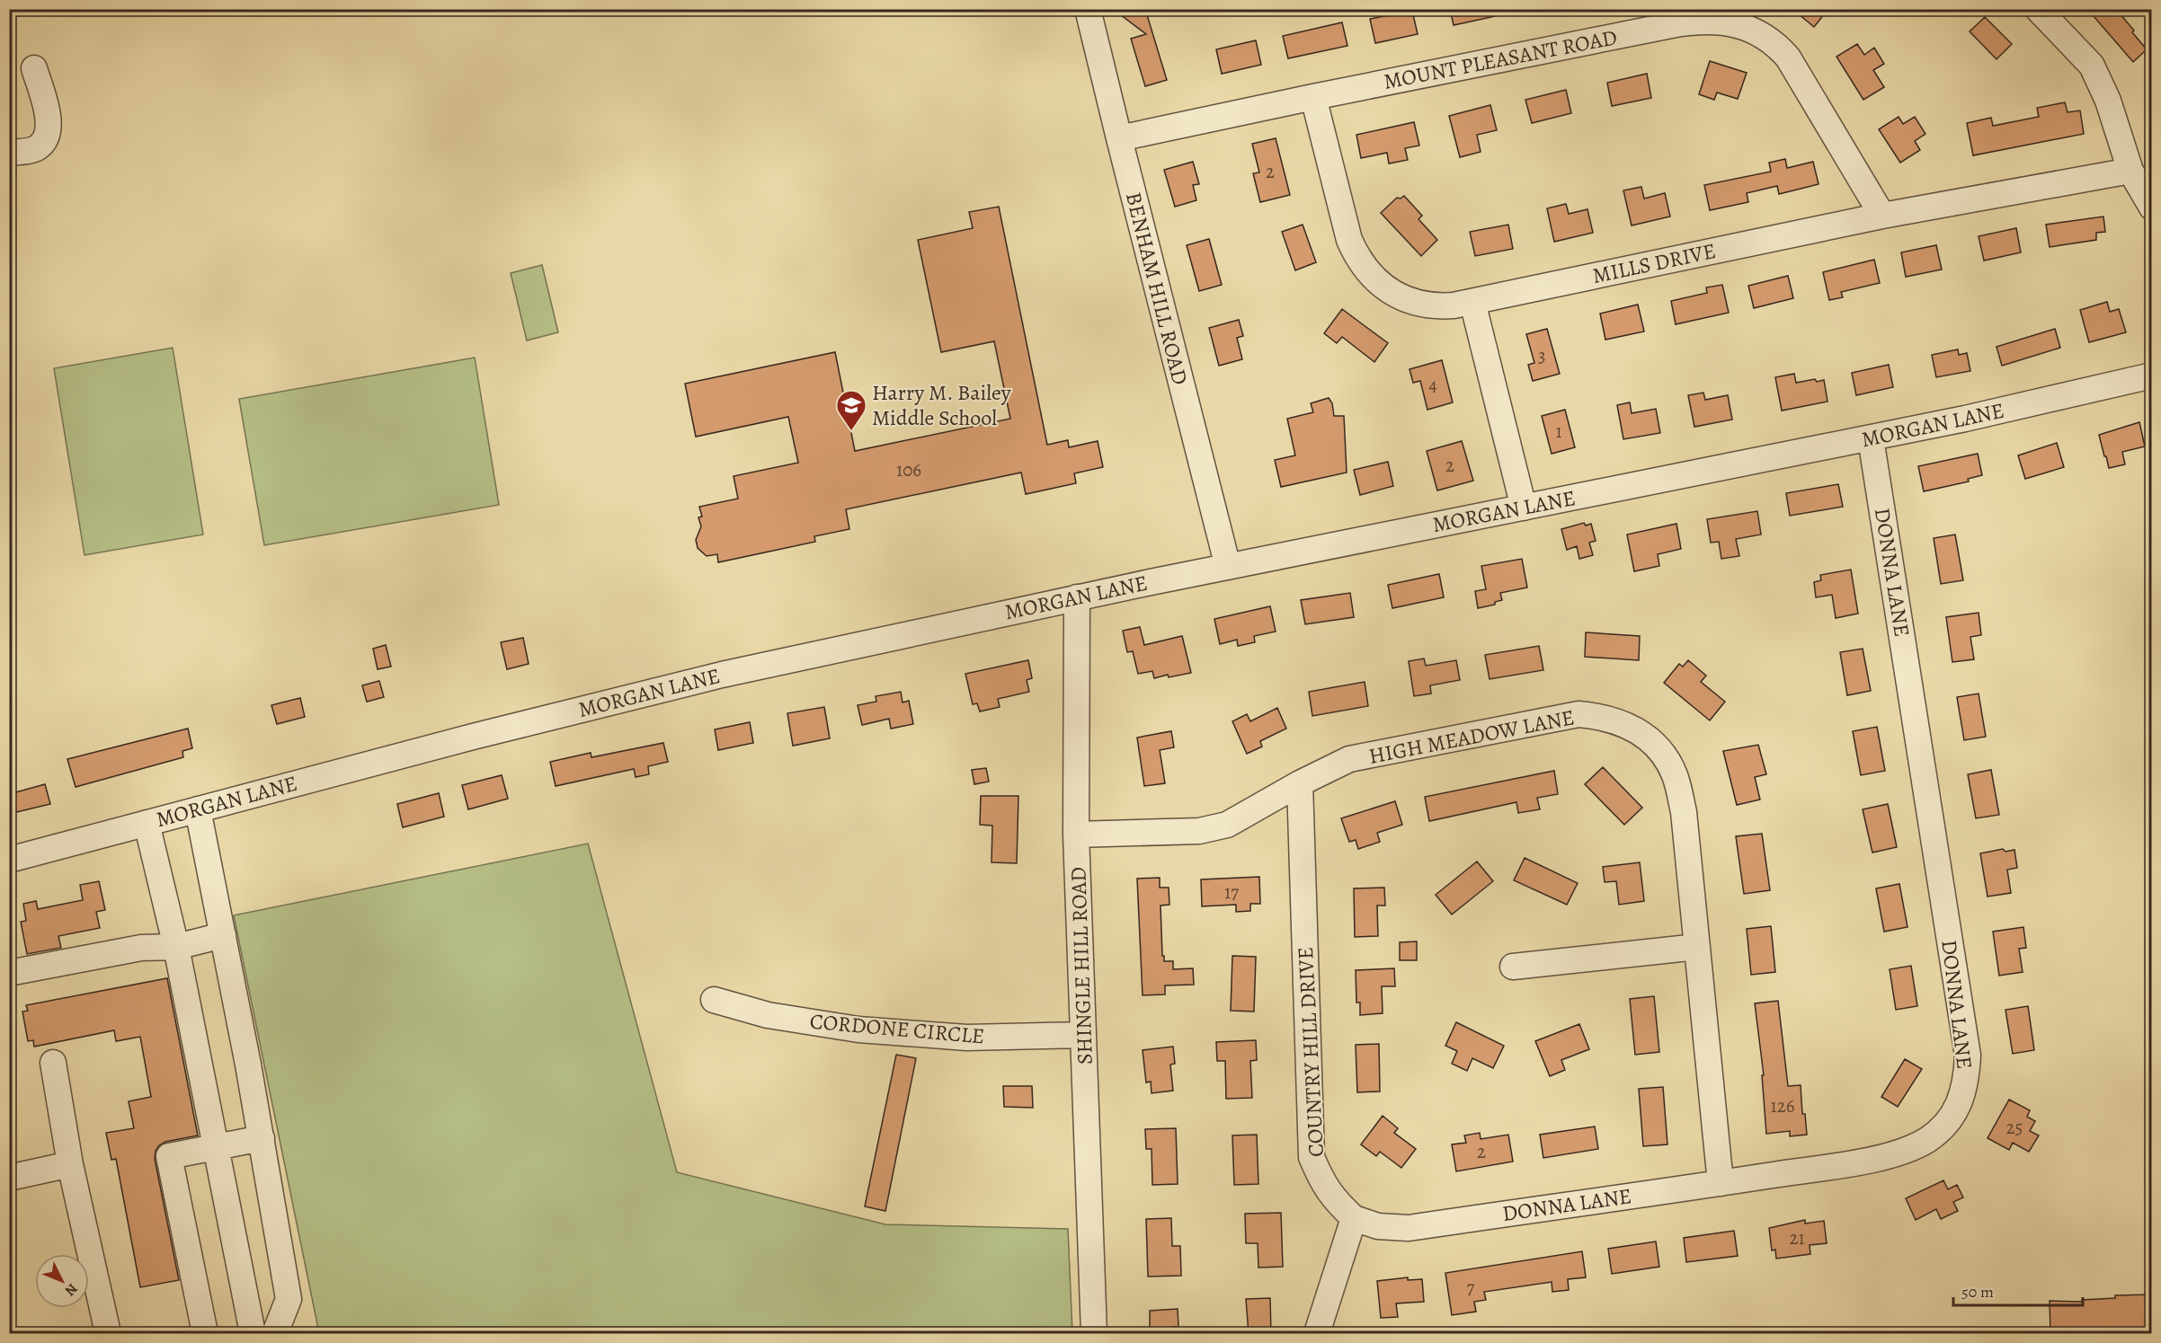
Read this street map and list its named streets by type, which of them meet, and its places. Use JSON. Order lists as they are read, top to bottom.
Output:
{
  "streets": {
    "street": [
      "MOUNT PLEASANT ROAD",
      "MILLS DRIVE",
      "BENHAM HILL ROAD",
      "MORGAN LANE",
      "DONNA LANE",
      "HIGH MEADOW LANE",
      "SHINGLE HILL ROAD",
      "CORDONE CIRCLE",
      "COUNTRY HILL DRIVE"
    ]
  },
  "crossings": [
    ["MOUNT PLEASANT ROAD", "MILLS DRIVE"],
    ["MOUNT PLEASANT ROAD", "BENHAM HILL ROAD"],
    ["BENHAM HILL ROAD", "MORGAN LANE"],
    ["MORGAN LANE", "DONNA LANE"],
    ["MORGAN LANE", "SHINGLE HILL ROAD"],
    ["DONNA LANE", "HIGH MEADOW LANE"],
    ["DONNA LANE", "COUNTRY HILL DRIVE"],
    ["HIGH MEADOW LANE", "SHINGLE HILL ROAD"],
    ["HIGH MEADOW LANE", "COUNTRY HILL DRIVE"],
    ["SHINGLE HILL ROAD", "CORDONE CIRCLE"]
  ],
  "places": {
    "school or university": ["Harry M. Bailey Middle School"]
  },
  "house_numbers": [
    "2",
    "3",
    "4",
    "1",
    "2",
    "106",
    "17",
    "126",
    "25",
    "2",
    "21",
    "7"
  ],
  "scale_bar": "50 m",
  "north": "bottom right"
}
